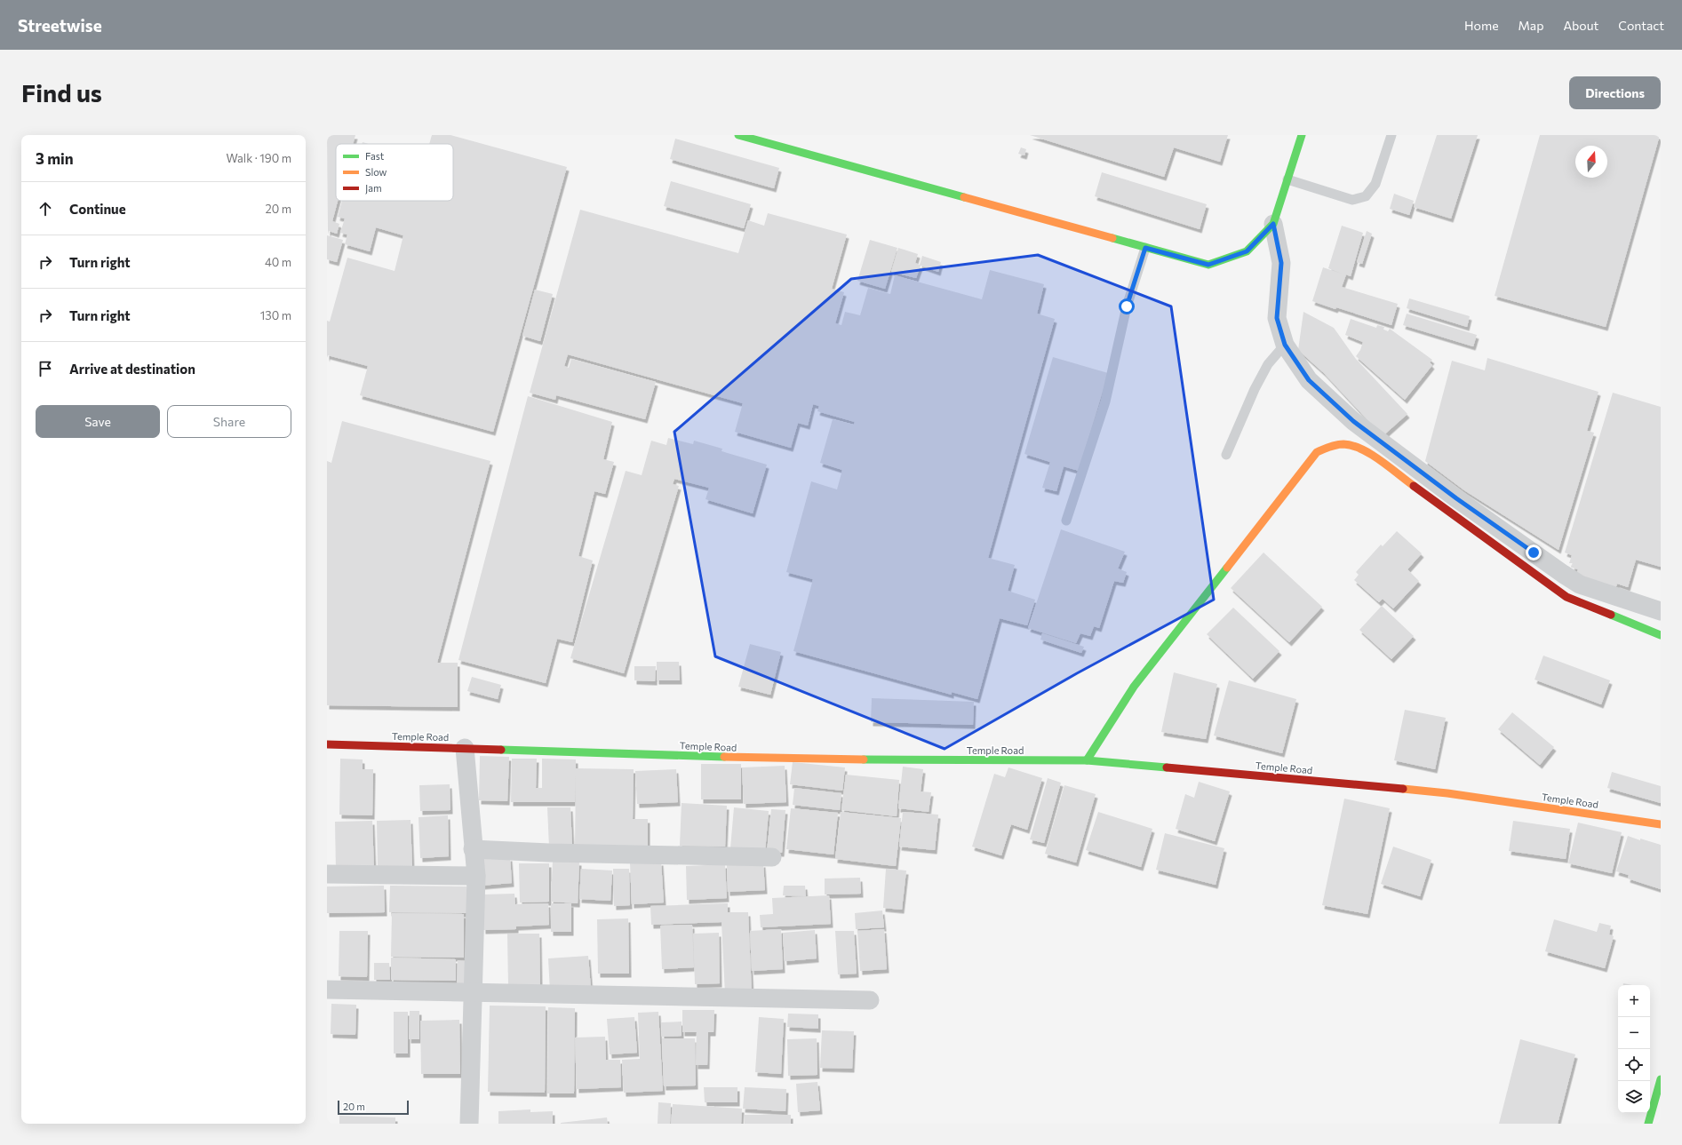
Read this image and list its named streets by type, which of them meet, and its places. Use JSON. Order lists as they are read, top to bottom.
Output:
{
  "streets": {
    "street": ["Temple Road"]
  },
  "legend": ["Fast", "Slow", "Jam"],
  "scale_bar": "20 m",
  "north": "top",
  "page": {
    "header": "Streetwise",
    "nav": [
      "Home",
      "Map",
      "About",
      "Contact"
    ],
    "buttons": [
      "Directions",
      ["Save", "Share"]
    ],
    "title": "Find us",
    "heading": ["3 min", "Walk · 190 m"],
    "list": [
      ["Continue", "20 m"],
      ["Turn right", "40 m"],
      ["Turn right", "130 m"],
      "Arrive at destination"
    ],
    "map_buttons": ["+", "−"],
    "scale": "20 m"
  }
}
